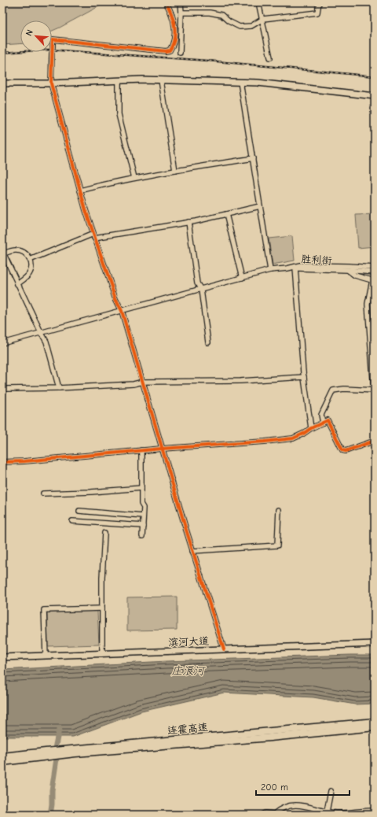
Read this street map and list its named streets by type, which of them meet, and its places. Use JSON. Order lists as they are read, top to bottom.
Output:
{
  "streets": {
    "highway": ["连霍高速"],
    "main road": ["滨河大道"],
    "street": ["胜利街"]
  },
  "water": ["庄浪河"],
  "scale_bar": "200 m",
  "north": "top left"
}
